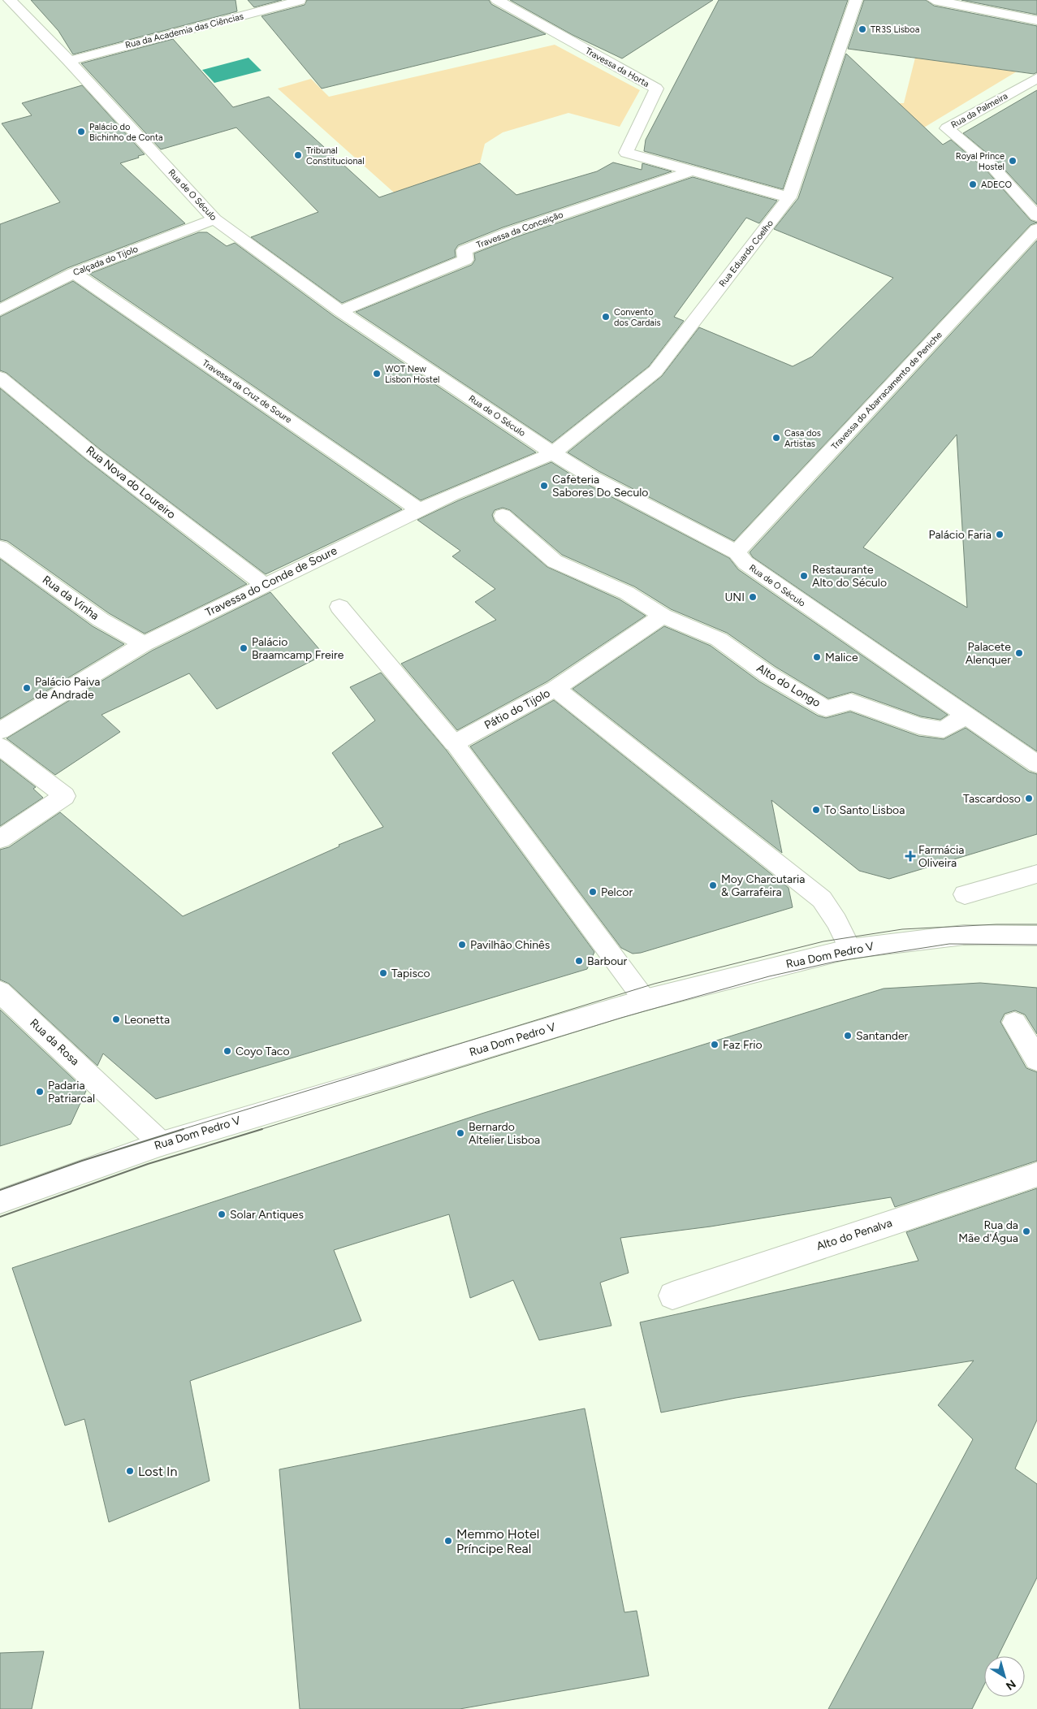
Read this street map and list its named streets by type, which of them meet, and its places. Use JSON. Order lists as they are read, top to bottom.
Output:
{
  "streets": {
    "street": [
      "Rua da Academia das Ciências",
      "Travessa da Horta",
      "Rua da Palmeira",
      "Rua de O Século",
      "Travessa da Conceição",
      "Rua Eduardo Coelho",
      "Calçada do Tijolo",
      "Travessa do Abarracamento de Peniche",
      "Travessa da Cruz de Soure",
      "Rua Nova do Loureiro",
      "Travessa do Conde de Soure",
      "Rua da Vinha",
      "Alto do Longo",
      "Pátio do Tijolo",
      "Rua Dom Pedro V",
      "Rua da Rosa",
      "Alto do Penalva"
    ]
  },
  "crossings": [
    ["Rua da Academia das Ciências", "Rua de O Século"],
    ["Travessa da Horta", "Travessa da Conceição"],
    ["Travessa da Horta", "Rua Eduardo Coelho"],
    ["Rua de O Século", "Travessa da Conceição"],
    ["Rua de O Século", "Rua Eduardo Coelho"],
    ["Rua de O Século", "Calçada do Tijolo"],
    ["Rua de O Século", "Travessa do Abarracamento de Peniche"],
    ["Rua de O Século", "Travessa do Conde de Soure"],
    ["Rua de O Século", "Alto do Longo"],
    ["Rua Eduardo Coelho", "Travessa do Conde de Soure"],
    ["Calçada do Tijolo", "Travessa da Cruz de Soure"],
    ["Travessa da Cruz de Soure", "Travessa do Conde de Soure"],
    ["Rua Nova do Loureiro", "Travessa do Conde de Soure"],
    ["Travessa do Conde de Soure", "Rua da Vinha"],
    ["Pátio do Tijolo", "Rua Dom Pedro V"],
    ["Rua Dom Pedro V", "Rua da Rosa"]
  ],
  "places": {
    "other": [
      "TR3S Lisboa",
      "Palácio do Bichinho de Conta",
      "Tribunal Constitucional",
      "Royal Prince Hostel",
      "ADECO",
      "Convento dos Cardais",
      "WOT New Lisbon Hostel",
      "Casa dos Artistas",
      "Cafeteria Sabores Do Seculo",
      "Palácio Faria",
      "Restaurante Alto do Século",
      "UNI",
      "Palácio Braamcamp Freire",
      "Palacete Alenquer",
      "Malice",
      "Palácio Paiva de Andrade",
      "Tascardoso",
      "To Santo Lisboa",
      "Moy Charcutaria & Garrafeira",
      "Pelcor",
      "Pavilhão Chinês",
      "Barbour",
      "Tapisco",
      "Leonetta",
      "Santander",
      "Faz Frio",
      "Coyo Taco",
      "Padaria Patriarcal",
      "Bernardo Altelier Lisboa",
      "Solar Antiques",
      "Rua da Mãe d'Água",
      "Lost In",
      "Memmo Hotel Príncipe Real"
    ],
    "health": ["Farmácia Oliveira"]
  },
  "north": "bottom right"
}
